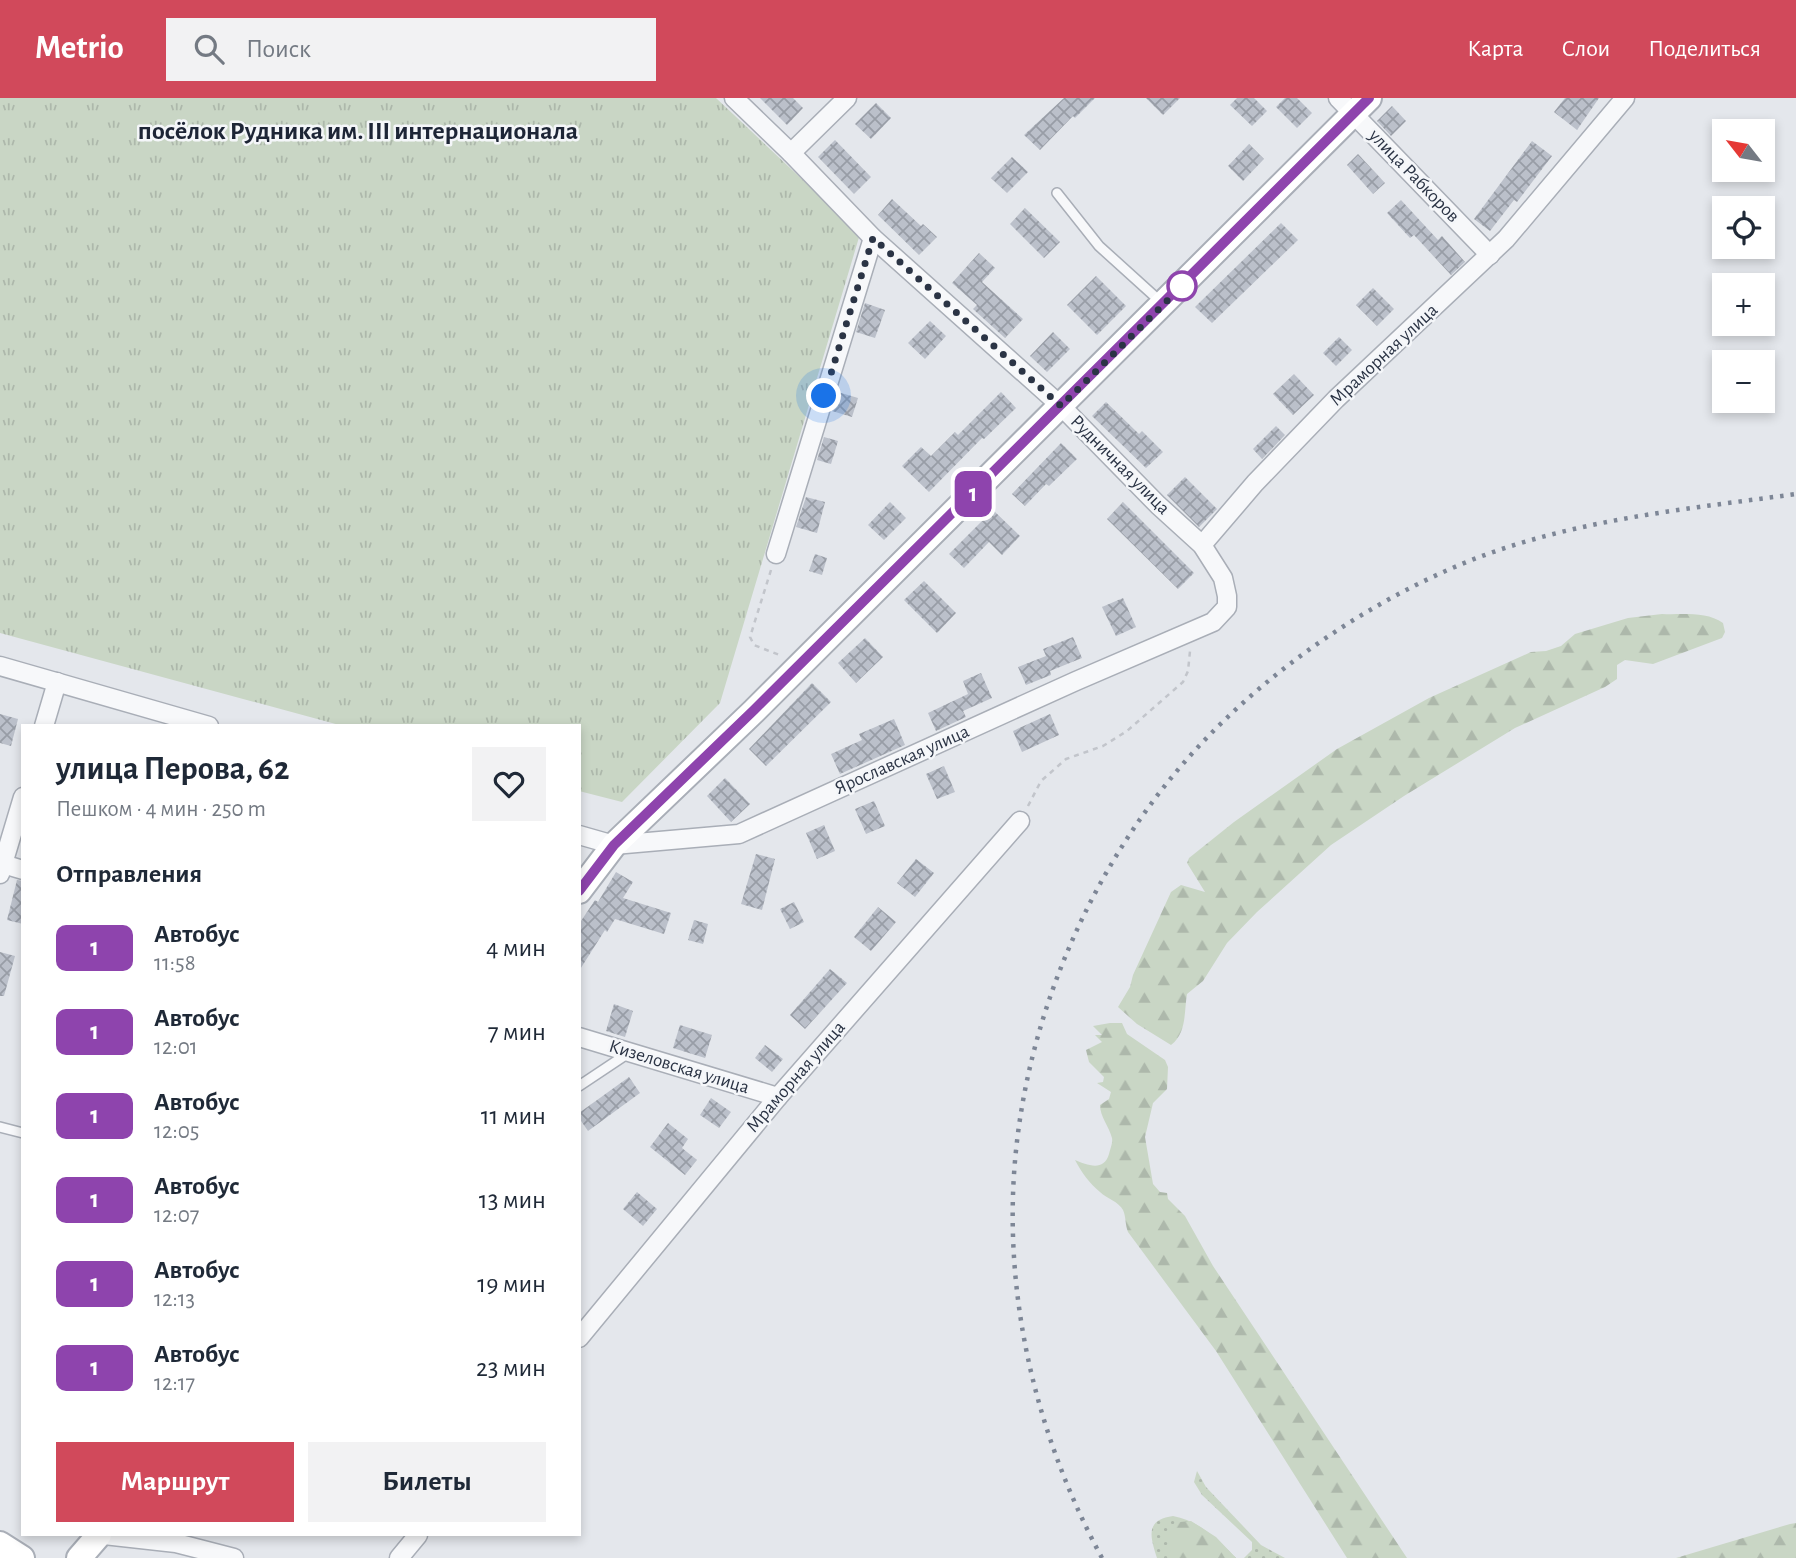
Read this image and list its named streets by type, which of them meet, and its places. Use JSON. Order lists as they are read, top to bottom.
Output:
{
  "streets": {
    "street": [
      "улица Рабкоров",
      "Мраморная улица",
      "Рудничная улица",
      "Ярославская улица",
      "Кизеловская улица"
    ]
  },
  "crossings": [
    ["улица Рабкоров", "Мраморная улица"],
    ["Мраморная улица", "Рудничная улица"],
    ["Мраморная улица", "Ярославская улица"],
    ["Мраморная улица", "Кизеловская улица"],
    ["Рудничная улица", "Ярославская улица"]
  ],
  "districts": ["посёлок Рудника им. III интернационала"],
  "lines": ["bus line 1"],
  "north": "top left",
  "page": {
    "header": "Metrio",
    "search": "Поиск",
    "nav": ["Карта", "Слои", "Поделиться"],
    "on_map": "1",
    "map_buttons": ["+", "−"],
    "heading": [
      ["улица Перова, 62", "Пешком · 4 мин · 250 m"],
      "Отправления"
    ],
    "list": [
      {
        "mark": "1",
        "name": "Автобус",
        "note": "11:58",
        "value": "4 мин"
      },
      {
        "mark": "1",
        "name": "Автобус",
        "note": "12:01",
        "value": "7 мин"
      },
      {
        "mark": "1",
        "name": "Автобус",
        "note": "12:05",
        "value": "11 мин"
      },
      {
        "mark": "1",
        "name": "Автобус",
        "note": "12:07",
        "value": "13 мин"
      },
      {
        "mark": "1",
        "name": "Автобус",
        "note": "12:13",
        "value": "19 мин"
      },
      {
        "mark": "1",
        "name": "Автобус",
        "note": "12:17",
        "value": "23 мин"
      }
    ],
    "buttons": ["Маршрут", "Билеты"]
  }
}
